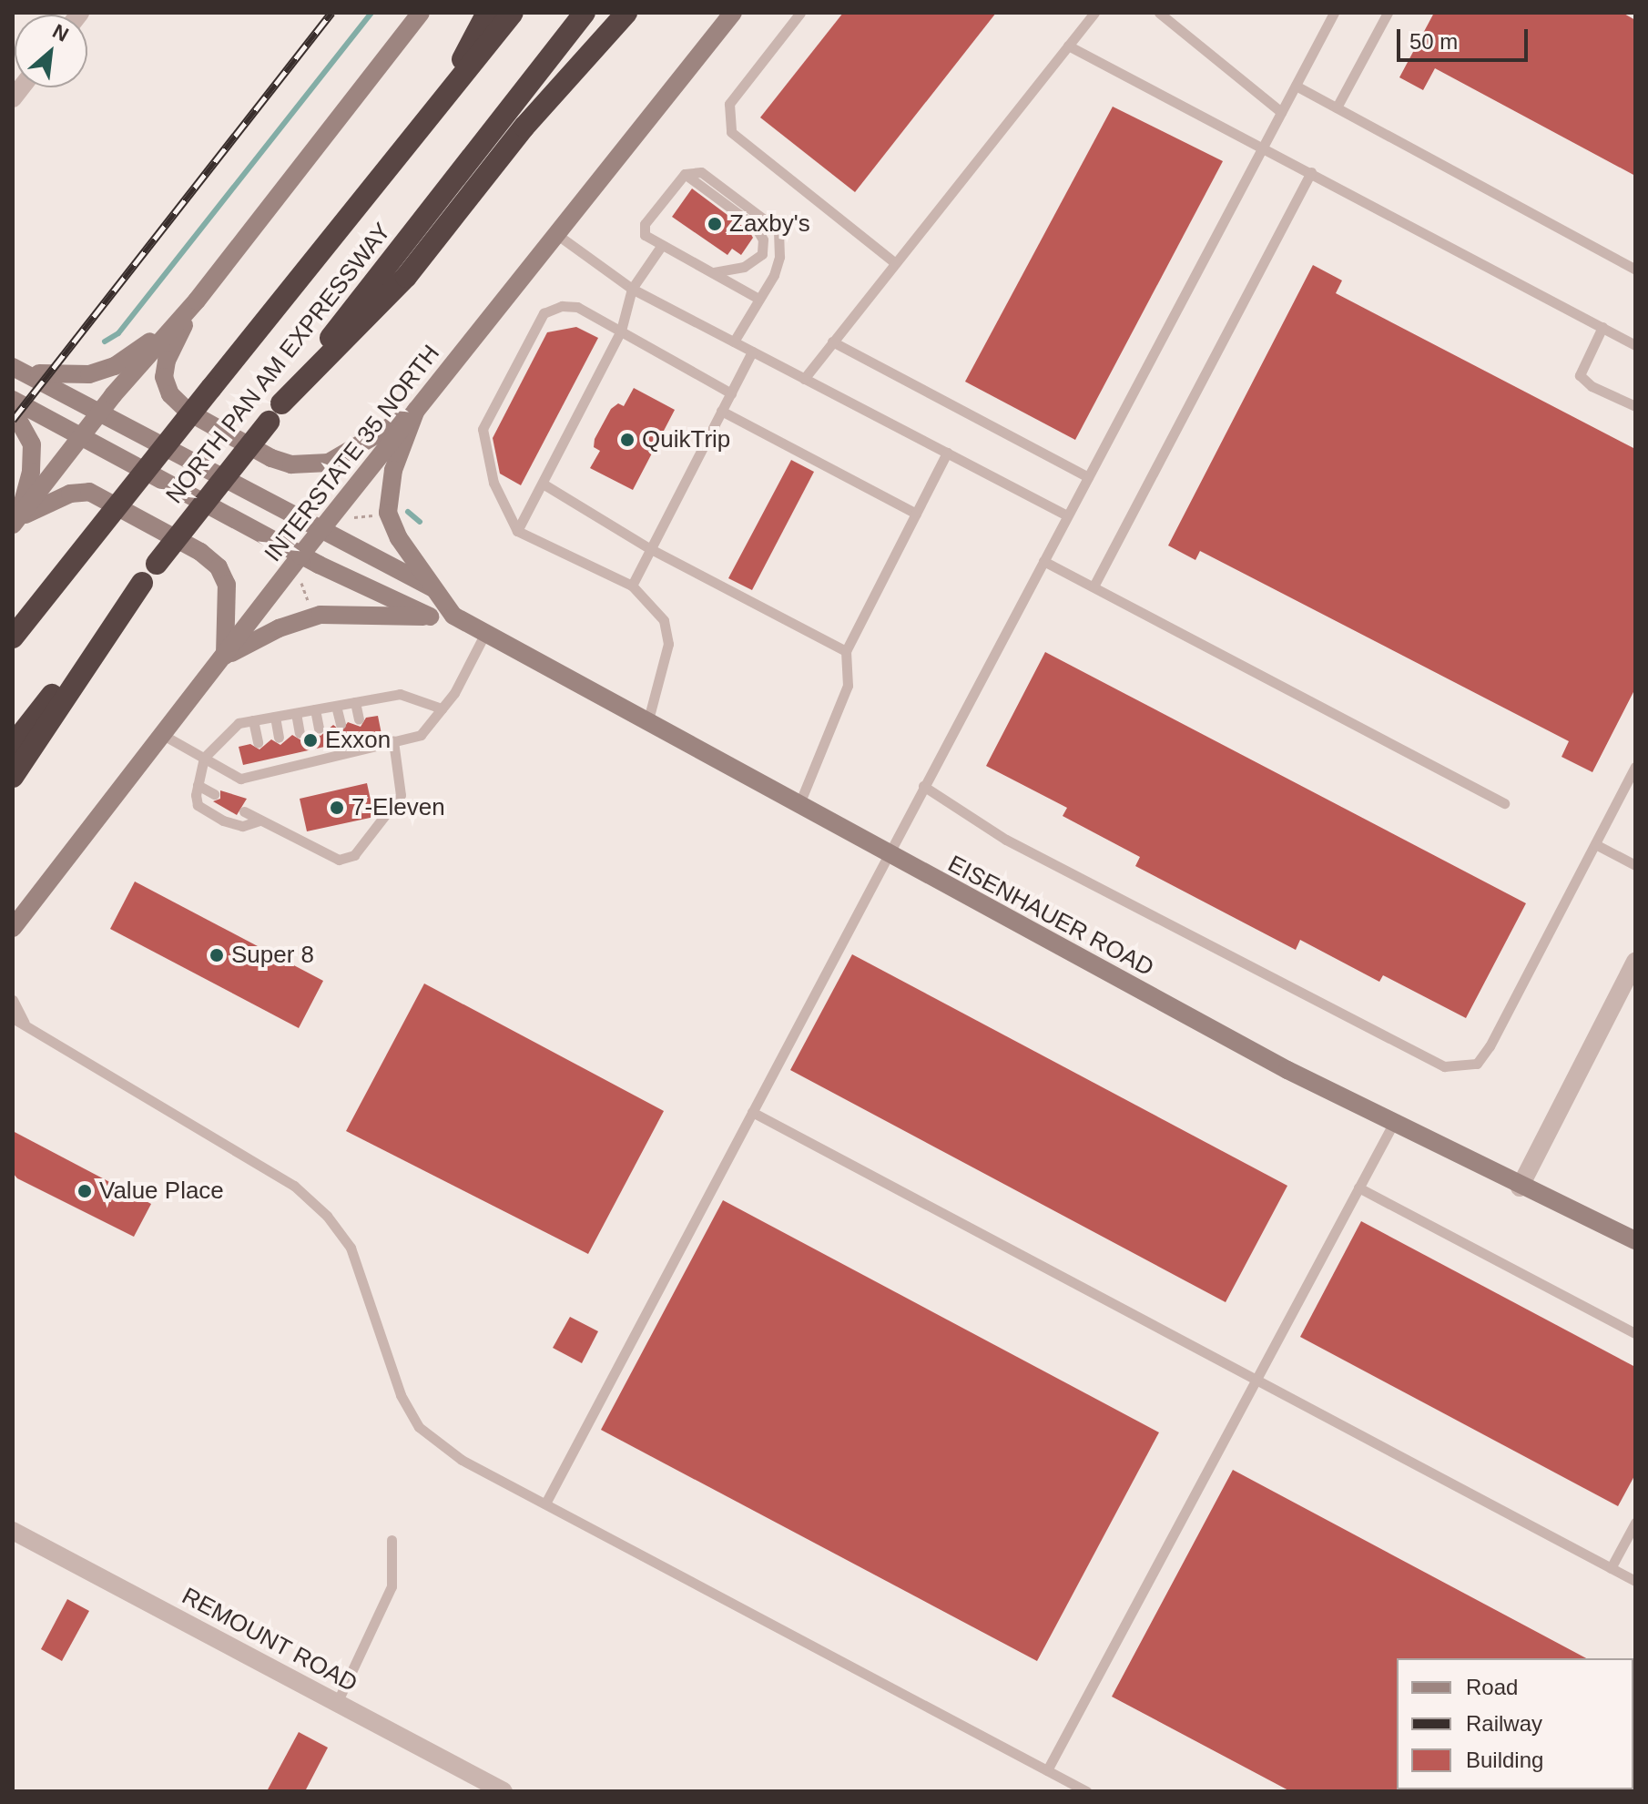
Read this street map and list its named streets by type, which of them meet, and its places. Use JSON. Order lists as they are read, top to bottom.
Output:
{
  "streets": {
    "highway": ["NORTH PAN AM EXPRESSWAY"],
    "main road": ["INTERSTATE 35 NORTH", "EISENHAUER ROAD"],
    "street": ["REMOUNT ROAD"]
  },
  "crossings": [
    ["INTERSTATE 35 NORTH", "EISENHAUER ROAD"]
  ],
  "places": [
    "Zaxby's",
    "QuikTrip",
    "Exxon",
    "7-Eleven",
    "Super 8",
    "Value Place"
  ],
  "legend": ["Road", "Railway", "Building"],
  "scale_bar": "50 m",
  "north": "top right"
}
